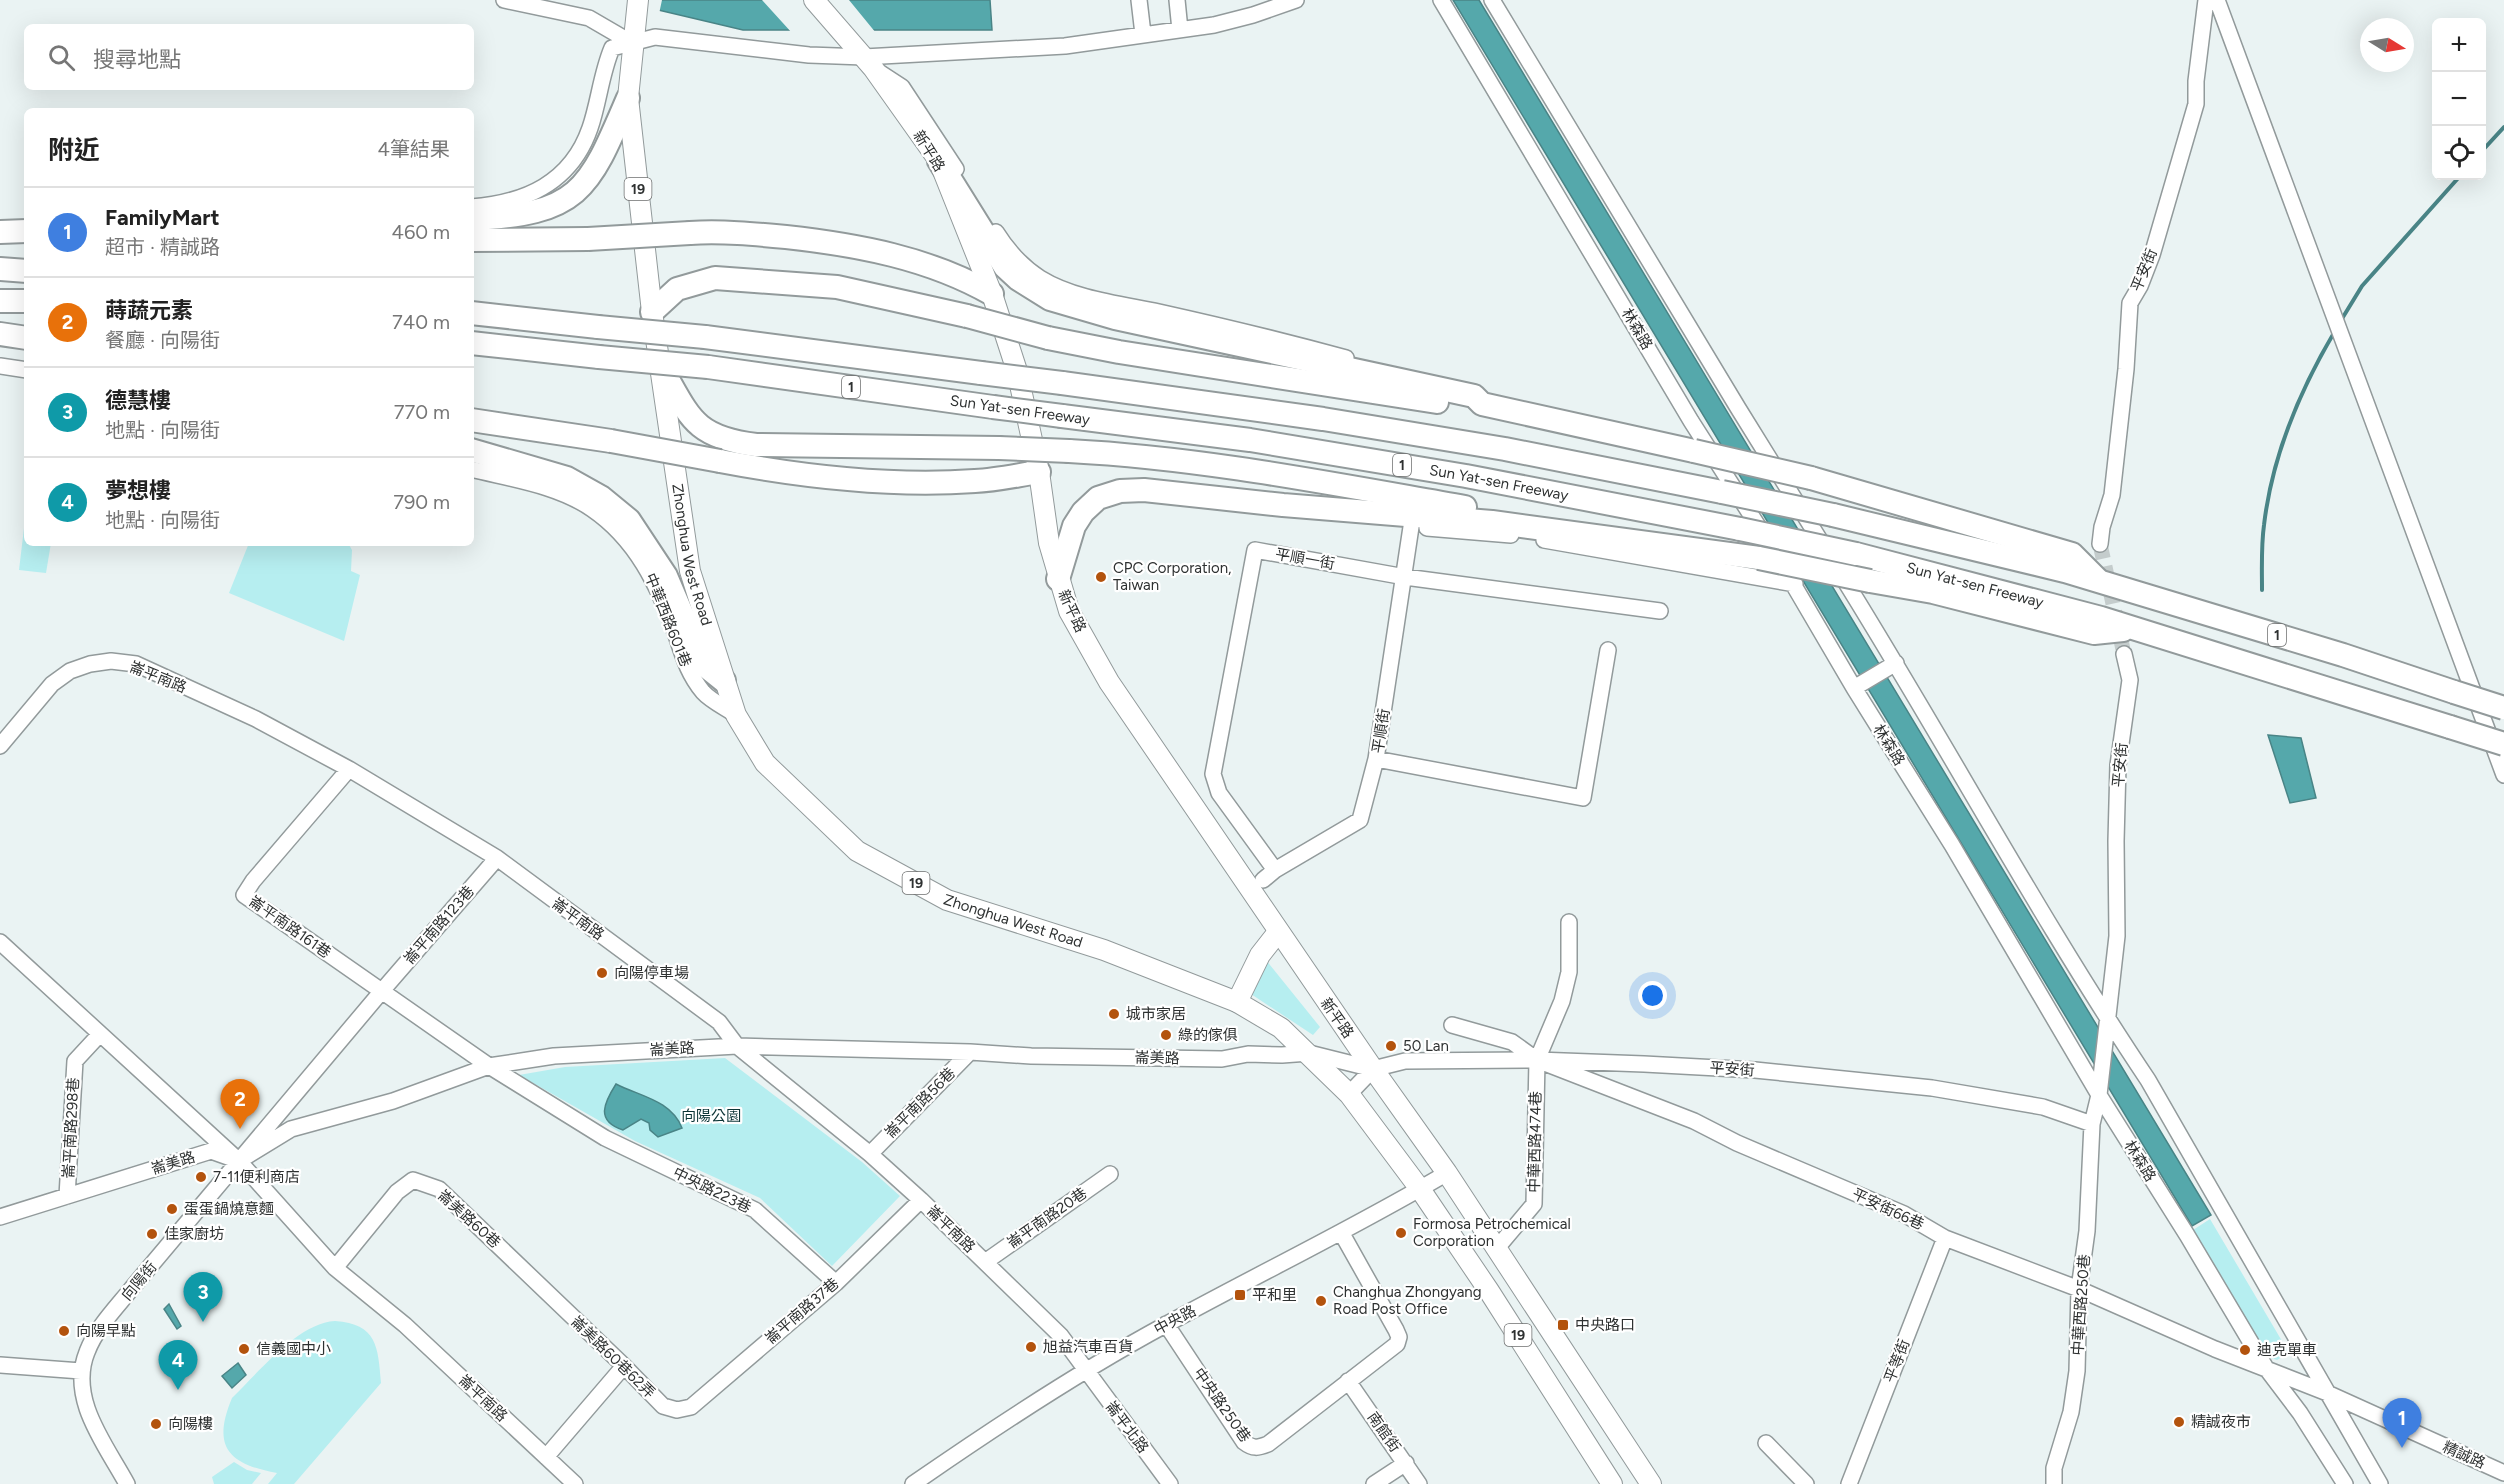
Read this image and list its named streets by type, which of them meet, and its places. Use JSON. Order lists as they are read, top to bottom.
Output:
{
  "streets": {
    "highway": ["1", "Sun Yat-sen Freeway"],
    "main road": ["新平路", "19", "Zhonghua West Road"],
    "street": [
      "平安街",
      "林森路",
      "平順一街",
      "中華西路601巷",
      "崙平南路",
      "平順街",
      "崙平南路123巷",
      "崙平南路161巷",
      "崙美路",
      "崙平南路56巷",
      "崙平南路298巷",
      "中華西路474巷",
      "中央路223巷",
      "平安街66巷",
      "崙平南路20巷",
      "崙美路60巷",
      "向陽街",
      "中華西路250巷",
      "崙平南路37巷",
      "中央路",
      "崙美路60巷62弄",
      "平等街",
      "中央路250巷",
      "崙平北路",
      "南館街",
      "精誠路"
    ]
  },
  "crossings": [
    ["新平路", "19"],
    ["新平路", "平安街"],
    ["新平路", "崙美路"],
    ["新平路", "中央路"],
    ["19", "中華西路474巷"],
    ["19", "中央路"],
    ["平安街", "林森路"],
    ["平安街", "崙美路"],
    ["平安街", "中華西路474巷"],
    ["平安街", "平安街66巷"],
    ["平安街", "中華西路250巷"],
    ["林森路", "平安街66巷"],
    ["Zhonghua West Road", "中華西路601巷"],
    ["Zhonghua West Road", "崙美路"],
    ["Zhonghua West Road", "中央路"],
    ["平順一街", "平順街"],
    ["崙平南路", "崙平南路123巷"],
    ["崙平南路", "崙平南路161巷"],
    ["崙平南路", "崙美路"],
    ["崙平南路", "崙平南路56巷"],
    ["崙平南路", "崙平南路298巷"],
    ["崙平南路", "崙平南路20巷"],
    ["崙平南路", "崙美路60巷"],
    ["崙平南路", "向陽街"],
    ["崙平南路", "崙平南路37巷"],
    ["崙平南路", "中央路"],
    ["崙平南路", "崙平北路"],
    ["崙平南路123巷", "崙平南路161巷"],
    ["崙平南路123巷", "中央路223巷"],
    ["崙平南路123巷", "向陽街"],
    ["崙平南路161巷", "中央路223巷"],
    ["崙平南路161巷", "向陽街"],
    ["崙美路", "崙平南路56巷"],
    ["崙美路", "崙平南路298巷"],
    ["崙美路", "中央路223巷"],
    ["崙美路", "向陽街"],
    ["中華西路474巷", "平安街66巷"],
    ["中央路223巷", "向陽街"],
    ["中央路223巷", "崙平南路37巷"],
    ["平安街66巷", "中華西路250巷"],
    ["平安街66巷", "平等街"],
    ["平安街66巷", "精誠路"],
    ["崙美路60巷", "崙美路60巷62弄"],
    ["崙平南路37巷", "崙美路60巷62弄"],
    ["中央路", "中央路250巷"],
    ["中央路", "崙平北路"],
    ["中央路250巷", "南館街"]
  ],
  "parks": ["向陽公園"],
  "places": {
    "other": [
      "CPC Corporation, Taiwan",
      "向陽停車場",
      "城市家居",
      "綠的傢俱",
      "50 Lan",
      "7-11便利商店",
      "蛋蛋鍋燒意麵",
      "Formosa Petrochemical Corporation",
      "佳家廚坊",
      "Changhua Zhongyang Road Post Office",
      "向陽早點",
      "旭益汽車百貨",
      "信義國中小",
      "迪克單車",
      "精誠夜市",
      "向陽樓"
    ],
    "transit": ["平和里", "中央路口"]
  },
  "north": "right",
  "page": {
    "map_buttons": ["+", "−"],
    "search": "搜尋地點",
    "heading": ["附近", "4筆結果"],
    "list": [
      {
        "mark": "1",
        "name": "FamilyMart",
        "note": "超市 · 精誠路",
        "value": "460 m"
      },
      {
        "mark": "2",
        "name": "蒔蔬元素",
        "note": "餐廳 · 向陽街",
        "value": "740 m"
      },
      {
        "mark": "3",
        "name": "德慧樓",
        "note": "地點 · 向陽街",
        "value": "770 m"
      },
      {
        "mark": "4",
        "name": "夢想樓",
        "note": "地點 · 向陽街",
        "value": "790 m"
      }
    ],
    "pins": [
      "2",
      "3",
      "4",
      "1"
    ]
  }
}
